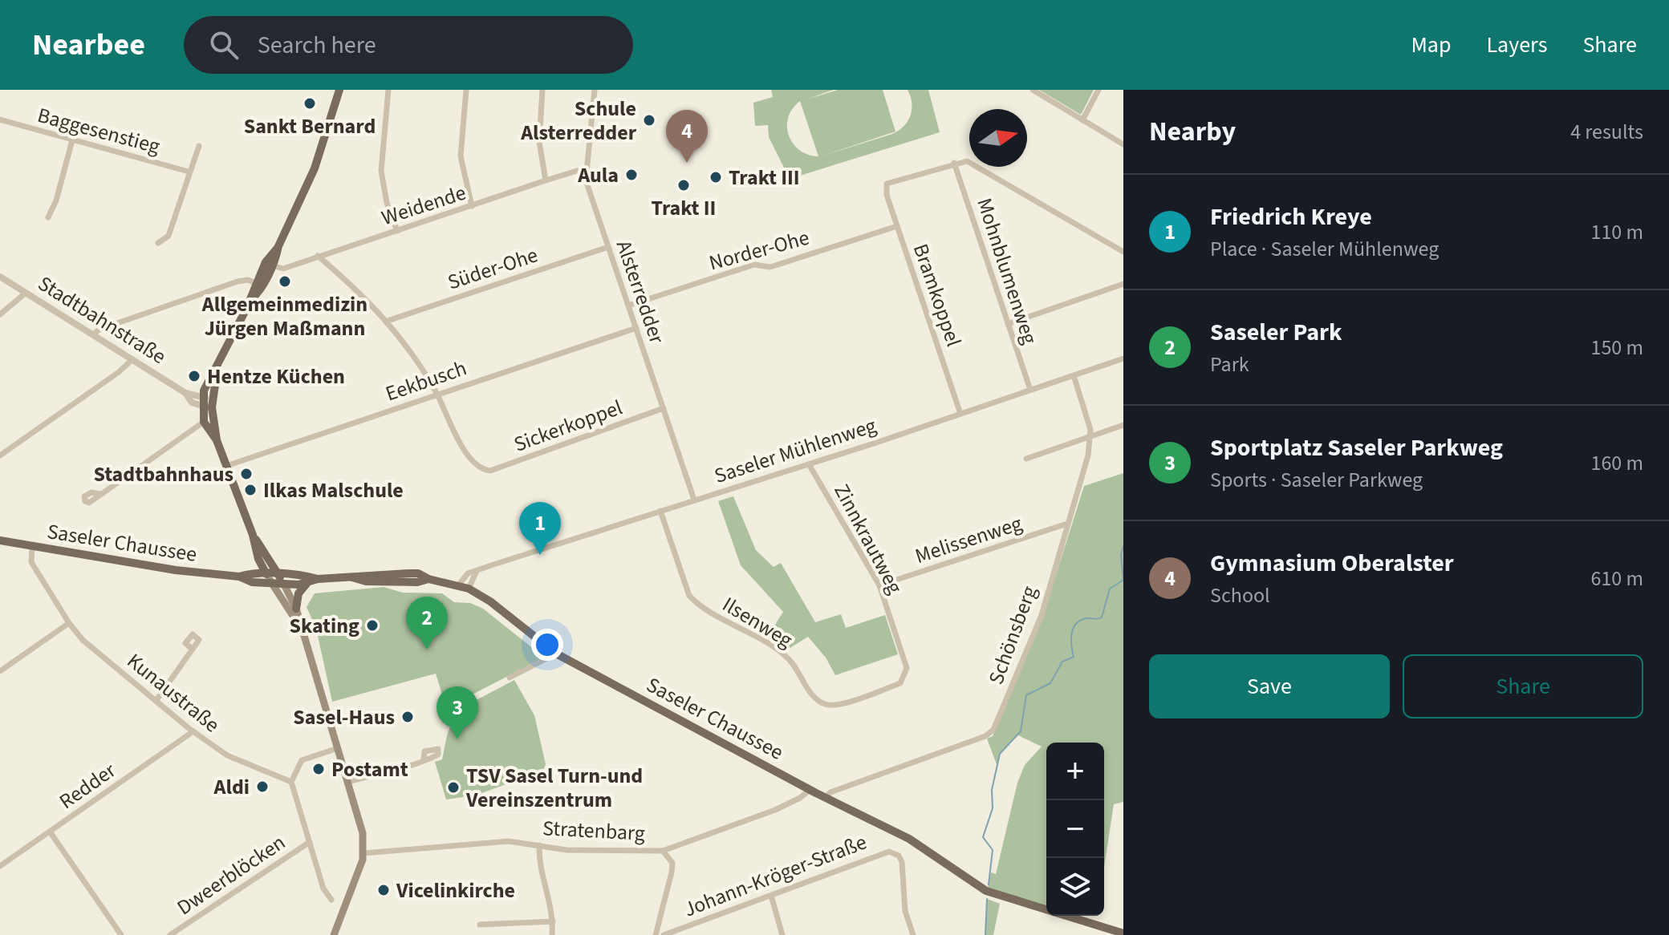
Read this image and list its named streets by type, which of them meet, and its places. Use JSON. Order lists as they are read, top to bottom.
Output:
{
  "streets": {
    "main road": ["Saseler Chaussee"],
    "street": [
      "Baggesenstieg",
      "Weidende",
      "Norder-Ohe",
      "Süder-Ohe",
      "Mohnblumenweg",
      "Alsterredder",
      "Bramkoppel",
      "Stadtbahnstraße",
      "Eekbusch",
      "Sickerkoppel",
      "Saseler Mühlenweg",
      "Zinnkrautweg",
      "Melissenweg",
      "Ilsenweg",
      "Schönsberg",
      "Kunaustraße",
      "Redder",
      "Stratenbarg",
      "Dweerblöcken",
      "Johann-Kröger-Straße"
    ]
  },
  "crossings": [
    ["Weidende", "Alsterredder"],
    ["Norder-Ohe", "Alsterredder"],
    ["Norder-Ohe", "Bramkoppel"],
    ["Süder-Ohe", "Alsterredder"],
    ["Mohnblumenweg", "Bramkoppel"],
    ["Mohnblumenweg", "Saseler Mühlenweg"],
    ["Alsterredder", "Eekbusch"],
    ["Alsterredder", "Sickerkoppel"],
    ["Alsterredder", "Saseler Mühlenweg"],
    ["Bramkoppel", "Saseler Mühlenweg"],
    ["Eekbusch", "Sickerkoppel"],
    ["Saseler Mühlenweg", "Zinnkrautweg"],
    ["Saseler Mühlenweg", "Saseler Chaussee"],
    ["Saseler Mühlenweg", "Ilsenweg"],
    ["Saseler Mühlenweg", "Schönsberg"],
    ["Zinnkrautweg", "Melissenweg"],
    ["Zinnkrautweg", "Ilsenweg"],
    ["Melissenweg", "Schönsberg"],
    ["Saseler Chaussee", "Schönsberg"],
    ["Saseler Chaussee", "Kunaustraße"],
    ["Saseler Chaussee", "Stratenbarg"],
    ["Kunaustraße", "Redder"]
  ],
  "places": [
    "Sankt Bernard",
    "Schule Alsterredder",
    "Aula",
    "Trakt III",
    "Trakt II",
    "Allgemeinmedizin Jürgen Maßmann",
    "Hentze Küchen",
    "Stadtbahnhaus",
    "Ilkas Malschule",
    "Skating",
    "Sasel-Haus",
    "Postamt",
    "Aldi",
    "TSV Sasel Turn-und Vereinszentrum",
    "Vicelinkirche"
  ],
  "north": "right",
  "page": {
    "header": "Nearbee",
    "search": "Search here",
    "nav": ["Map", "Layers", "Share"],
    "heading": ["Nearby", "4 results"],
    "pins": [
      "4",
      "1",
      "2",
      "3"
    ],
    "list": [
      {
        "mark": "1",
        "name": "Friedrich Kreye",
        "note": "Place · Saseler Mühlenweg",
        "value": "110 m"
      },
      {
        "mark": "2",
        "name": "Saseler Park",
        "note": "Park",
        "value": "150 m"
      },
      {
        "mark": "3",
        "name": "Sportplatz Saseler Parkweg",
        "note": "Sports · Saseler Parkweg",
        "value": "160 m"
      },
      {
        "mark": "4",
        "name": "Gymnasium Oberalster",
        "note": "School",
        "value": "610 m"
      }
    ],
    "buttons": ["Save", "Share"],
    "map_buttons": ["+", "−"]
  }
}
